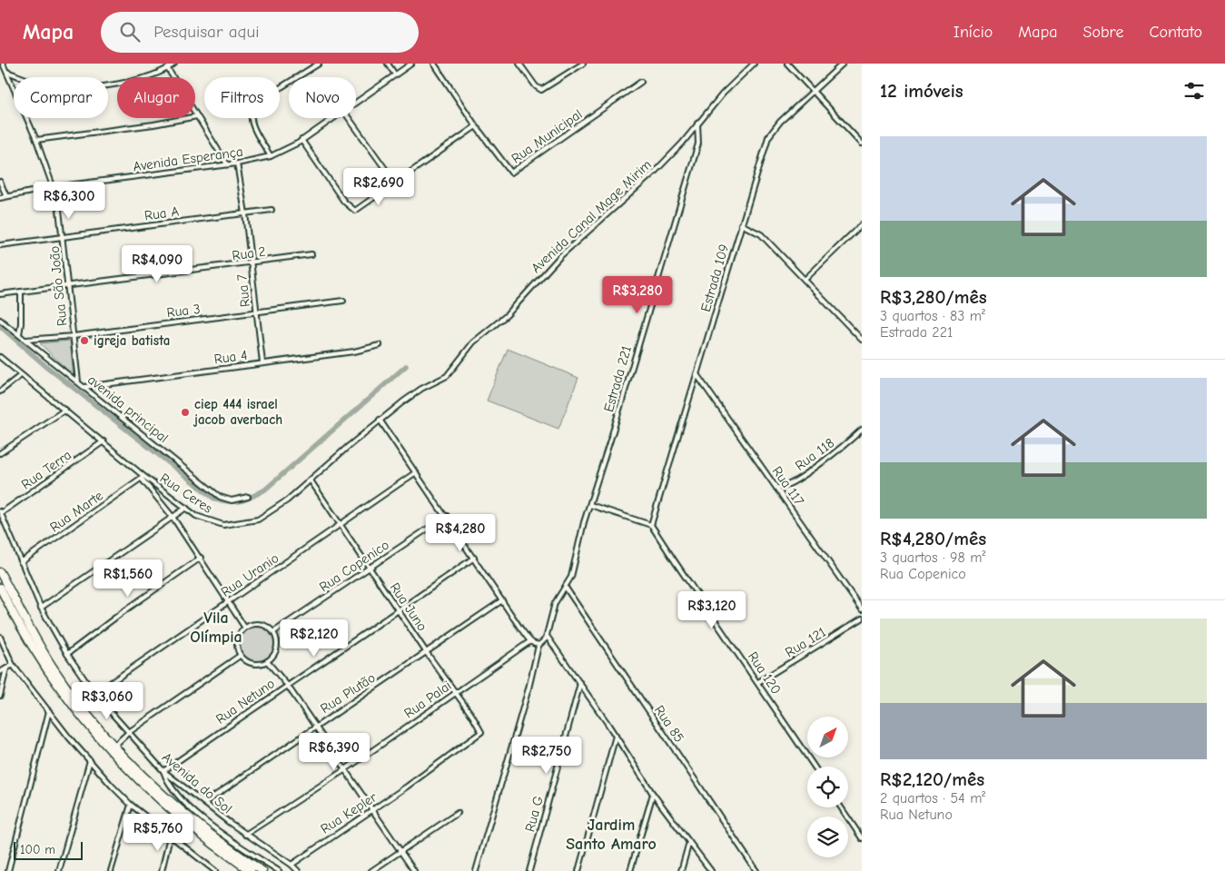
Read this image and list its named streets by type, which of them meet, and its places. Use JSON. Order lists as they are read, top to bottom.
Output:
{
  "streets": {
    "street": [
      "Rua Municipal",
      "Avenida Esperança",
      "Rua A",
      "Avenida Canal Mage Mirim",
      "Rua 2",
      "Estrada 109",
      "Rua São João",
      "Rua 7",
      "Rua 3",
      "Rua 4",
      "Estrada 221",
      "avenida principal",
      "Rua 118",
      "Rua Terra",
      "Rua 117",
      "Rua Ceres",
      "Rua Marte",
      "Rua Copenico",
      "Rua Uranio",
      "Rua Juno",
      "Rua 121",
      "Rua 120",
      "Rua Plutão",
      "Rua Palai",
      "Rua Netuno",
      "Rua 85",
      "Avenida do Sol",
      "Rua Kepler",
      "Rua G"
    ]
  },
  "crossings": [
    ["Avenida Esperança", "Rua São João"],
    ["Avenida Esperança", "Rua 7"],
    ["Rua A", "Rua São João"],
    ["Rua A", "Rua 7"],
    ["Avenida Canal Mage Mirim", "Estrada 221"],
    ["Avenida Canal Mage Mirim", "Rua Ceres"],
    ["Rua 2", "Rua São João"],
    ["Rua 2", "Rua 7"],
    ["Estrada 109", "Rua 117"],
    ["Estrada 109", "Rua 120"],
    ["Rua São João", "Rua 3"],
    ["Rua São João", "avenida principal"],
    ["Rua 7", "Rua 3"],
    ["Rua 7", "Rua 4"],
    ["Rua 3", "avenida principal"],
    ["Rua 4", "avenida principal"],
    ["Estrada 221", "Rua 85"],
    ["Rua 118", "Rua 117"],
    ["Rua Terra", "Rua Ceres"],
    ["Rua Terra", "Avenida do Sol"],
    ["Rua Ceres", "Rua Marte"],
    ["Rua Ceres", "Rua Juno"],
    ["Rua Marte", "Avenida do Sol"],
    ["Rua Copenico", "Rua Juno"],
    ["Rua Uranio", "Rua Juno"],
    ["Rua Uranio", "Avenida do Sol"],
    ["Rua Juno", "Rua Plutão"],
    ["Rua Juno", "Rua Palai"],
    ["Rua Juno", "Rua Netuno"],
    ["Rua Juno", "Rua Kepler"],
    ["Rua 121", "Rua 120"],
    ["Rua Plutão", "Avenida do Sol"],
    ["Rua Palai", "Avenida do Sol"],
    ["Rua Netuno", "Avenida do Sol"],
    ["Avenida do Sol", "Rua Kepler"]
  ],
  "districts": ["Vila Olímpia", "Jardim Santo Amaro"],
  "places": ["igreja batista", "ciep 444 israel jacob averbach"],
  "scale_bar": "100 m",
  "north": "top right",
  "page": {
    "header": "Mapa",
    "search": "Pesquisar aqui",
    "nav": [
      "Início",
      "Mapa",
      "Sobre",
      "Contato"
    ],
    "heading": "12 imóveis",
    "chip": [
      "Comprar",
      "Alugar",
      "Filtros",
      "Novo"
    ],
    "list": [
      {
        "name": "R$3,280/mês",
        "note": "3 quartos · 83 m² · Estrada 221"
      },
      {
        "name": "R$4,280/mês",
        "note": "3 quartos · 98 m² · Rua Copenico"
      },
      {
        "name": "R$2,120/mês",
        "note": "2 quartos · 54 m² · Rua Netuno"
      }
    ],
    "price": [
      "R$2,690",
      "R$6,300",
      "R$4,090",
      "R$3,280",
      "R$4,280",
      "R$1,560",
      "R$3,120",
      "R$2,120",
      "R$3,060",
      "R$6,390",
      "R$2,750",
      "R$5,760"
    ],
    "scale": "100 m"
  }
}
